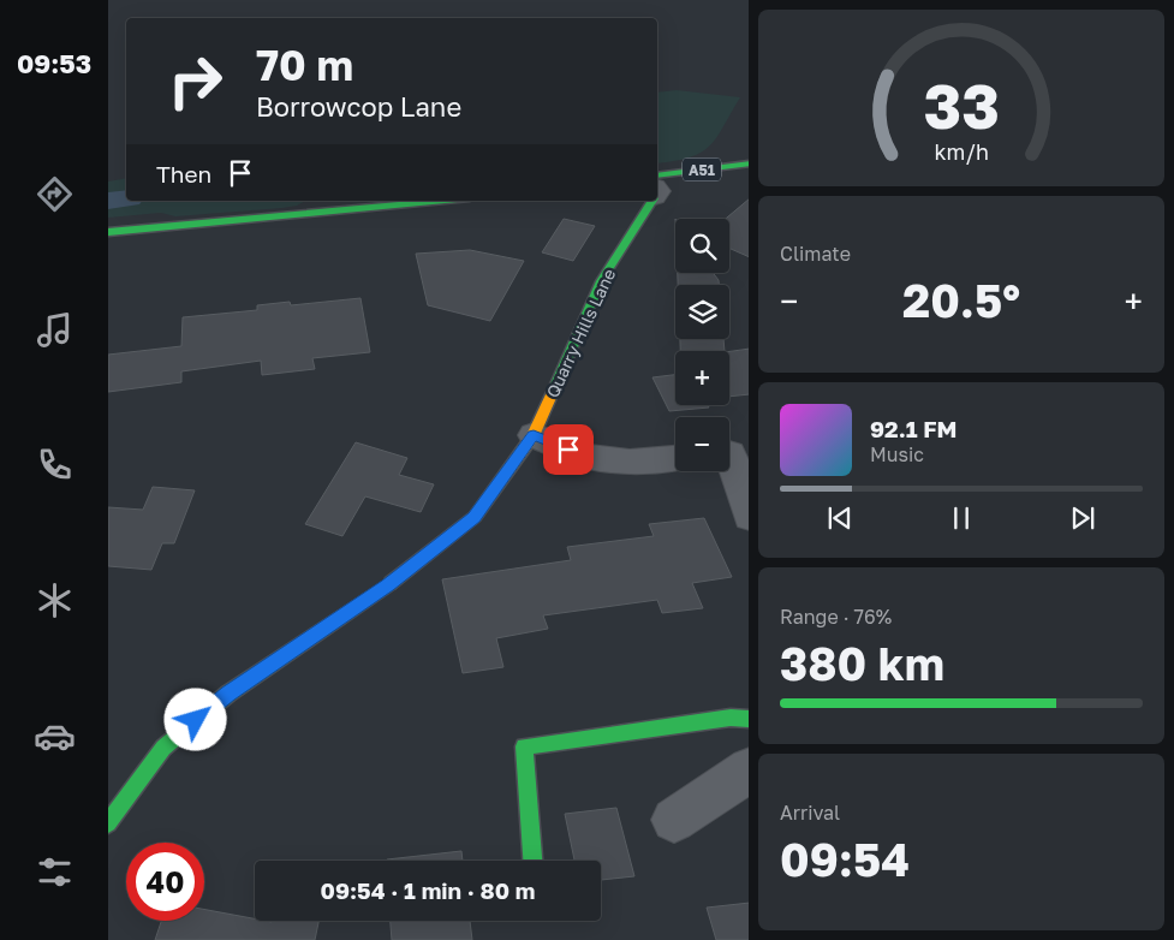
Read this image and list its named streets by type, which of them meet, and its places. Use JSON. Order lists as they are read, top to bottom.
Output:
{
  "streets": {
    "street": ["A51", "Quarry Hills Lane"]
  },
  "page": {
    "tabs": "09:53",
    "turn": ["70 m", "Borrowcop Lane"],
    "then": "Then",
    "tile": [
      "Climate",
      ["Range · 76%", "380 km"],
      ["Arrival", "09:54"]
    ],
    "map_buttons": ["+", "−"],
    "heat": ["−", "20.5°", "+"],
    "song": ["92.1 FM", "Music"],
    "limit": "40",
    "trip": "09:54 · 1 min · 80 m",
    "gauge": ["33", "km/h"]
  }
}
